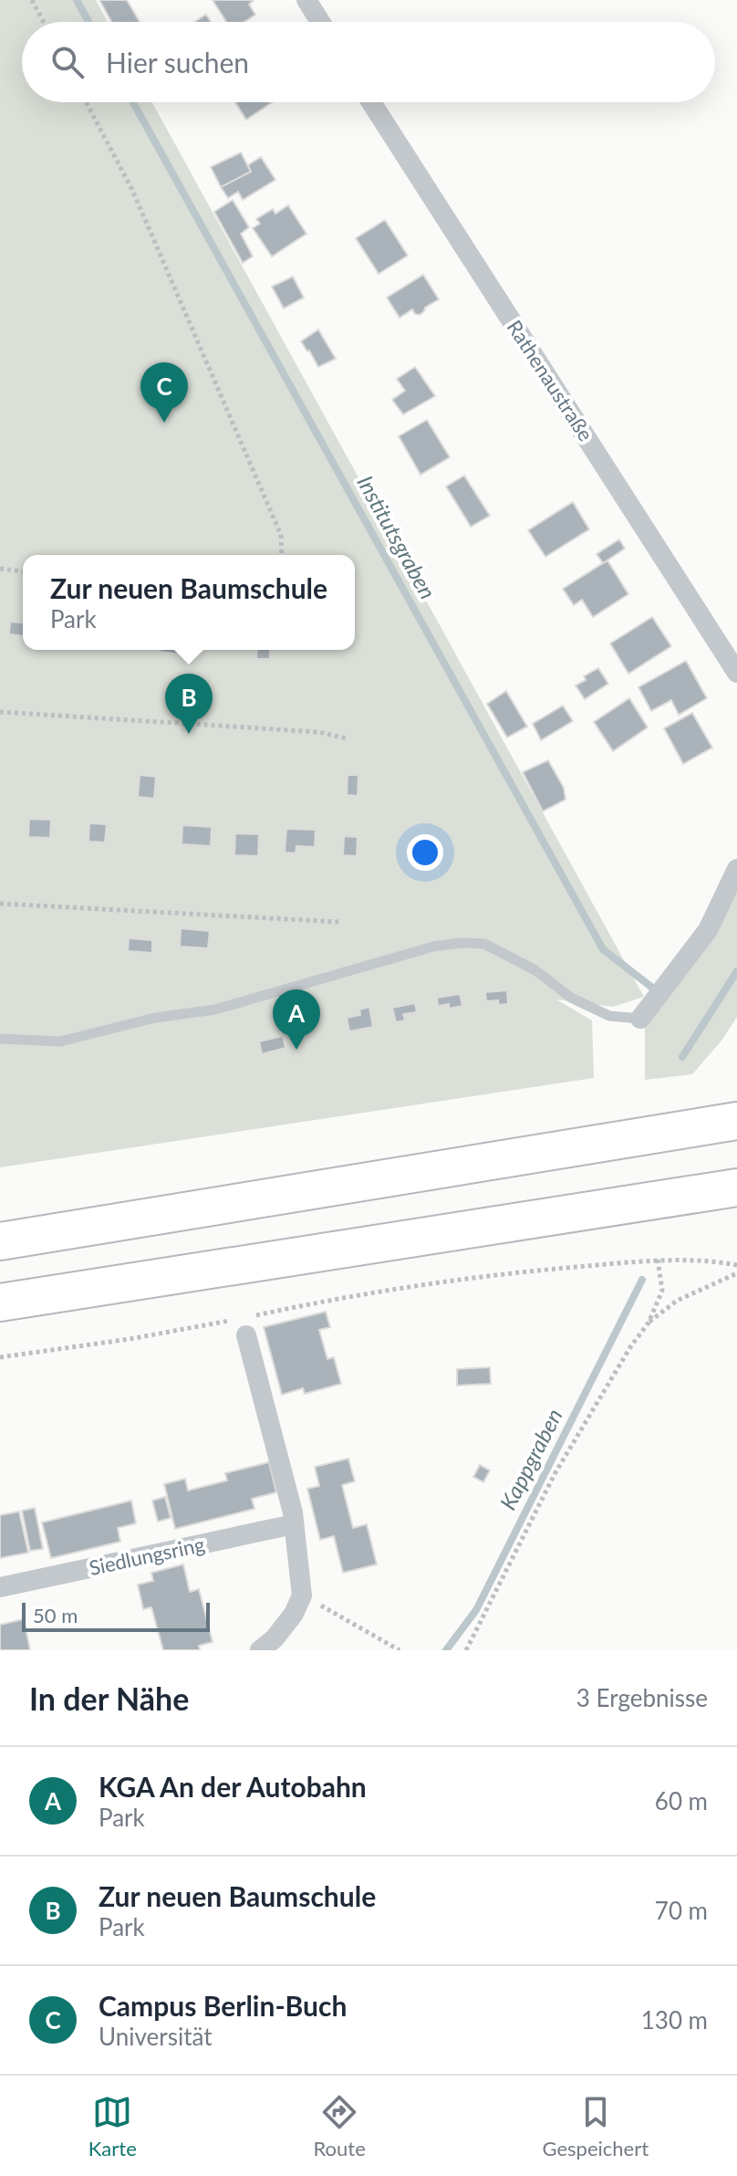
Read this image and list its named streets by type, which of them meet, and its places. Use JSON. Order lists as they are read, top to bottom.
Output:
{
  "streets": {
    "street": ["Rathenaustraße", "Siedlungsring"]
  },
  "water": ["Institutsgraben", "Kappgraben"],
  "scale_bar": "50 m",
  "page": {
    "search": "Hier suchen",
    "pins": ["C", "B", "A"],
    "popup": ["Zur neuen Baumschule", "Park"],
    "scale": "50 m",
    "heading": ["In der Nähe", "3 Ergebnisse"],
    "list": [
      {
        "mark": "A",
        "name": "KGA An der Autobahn",
        "note": "Park",
        "value": "60 m"
      },
      {
        "mark": "B",
        "name": "Zur neuen Baumschule",
        "note": "Park",
        "value": "70 m"
      },
      {
        "mark": "C",
        "name": "Campus Berlin-Buch",
        "note": "Universität",
        "value": "130 m"
      }
    ],
    "nav": ["Karte", "Route", "Gespeichert"]
  }
}
